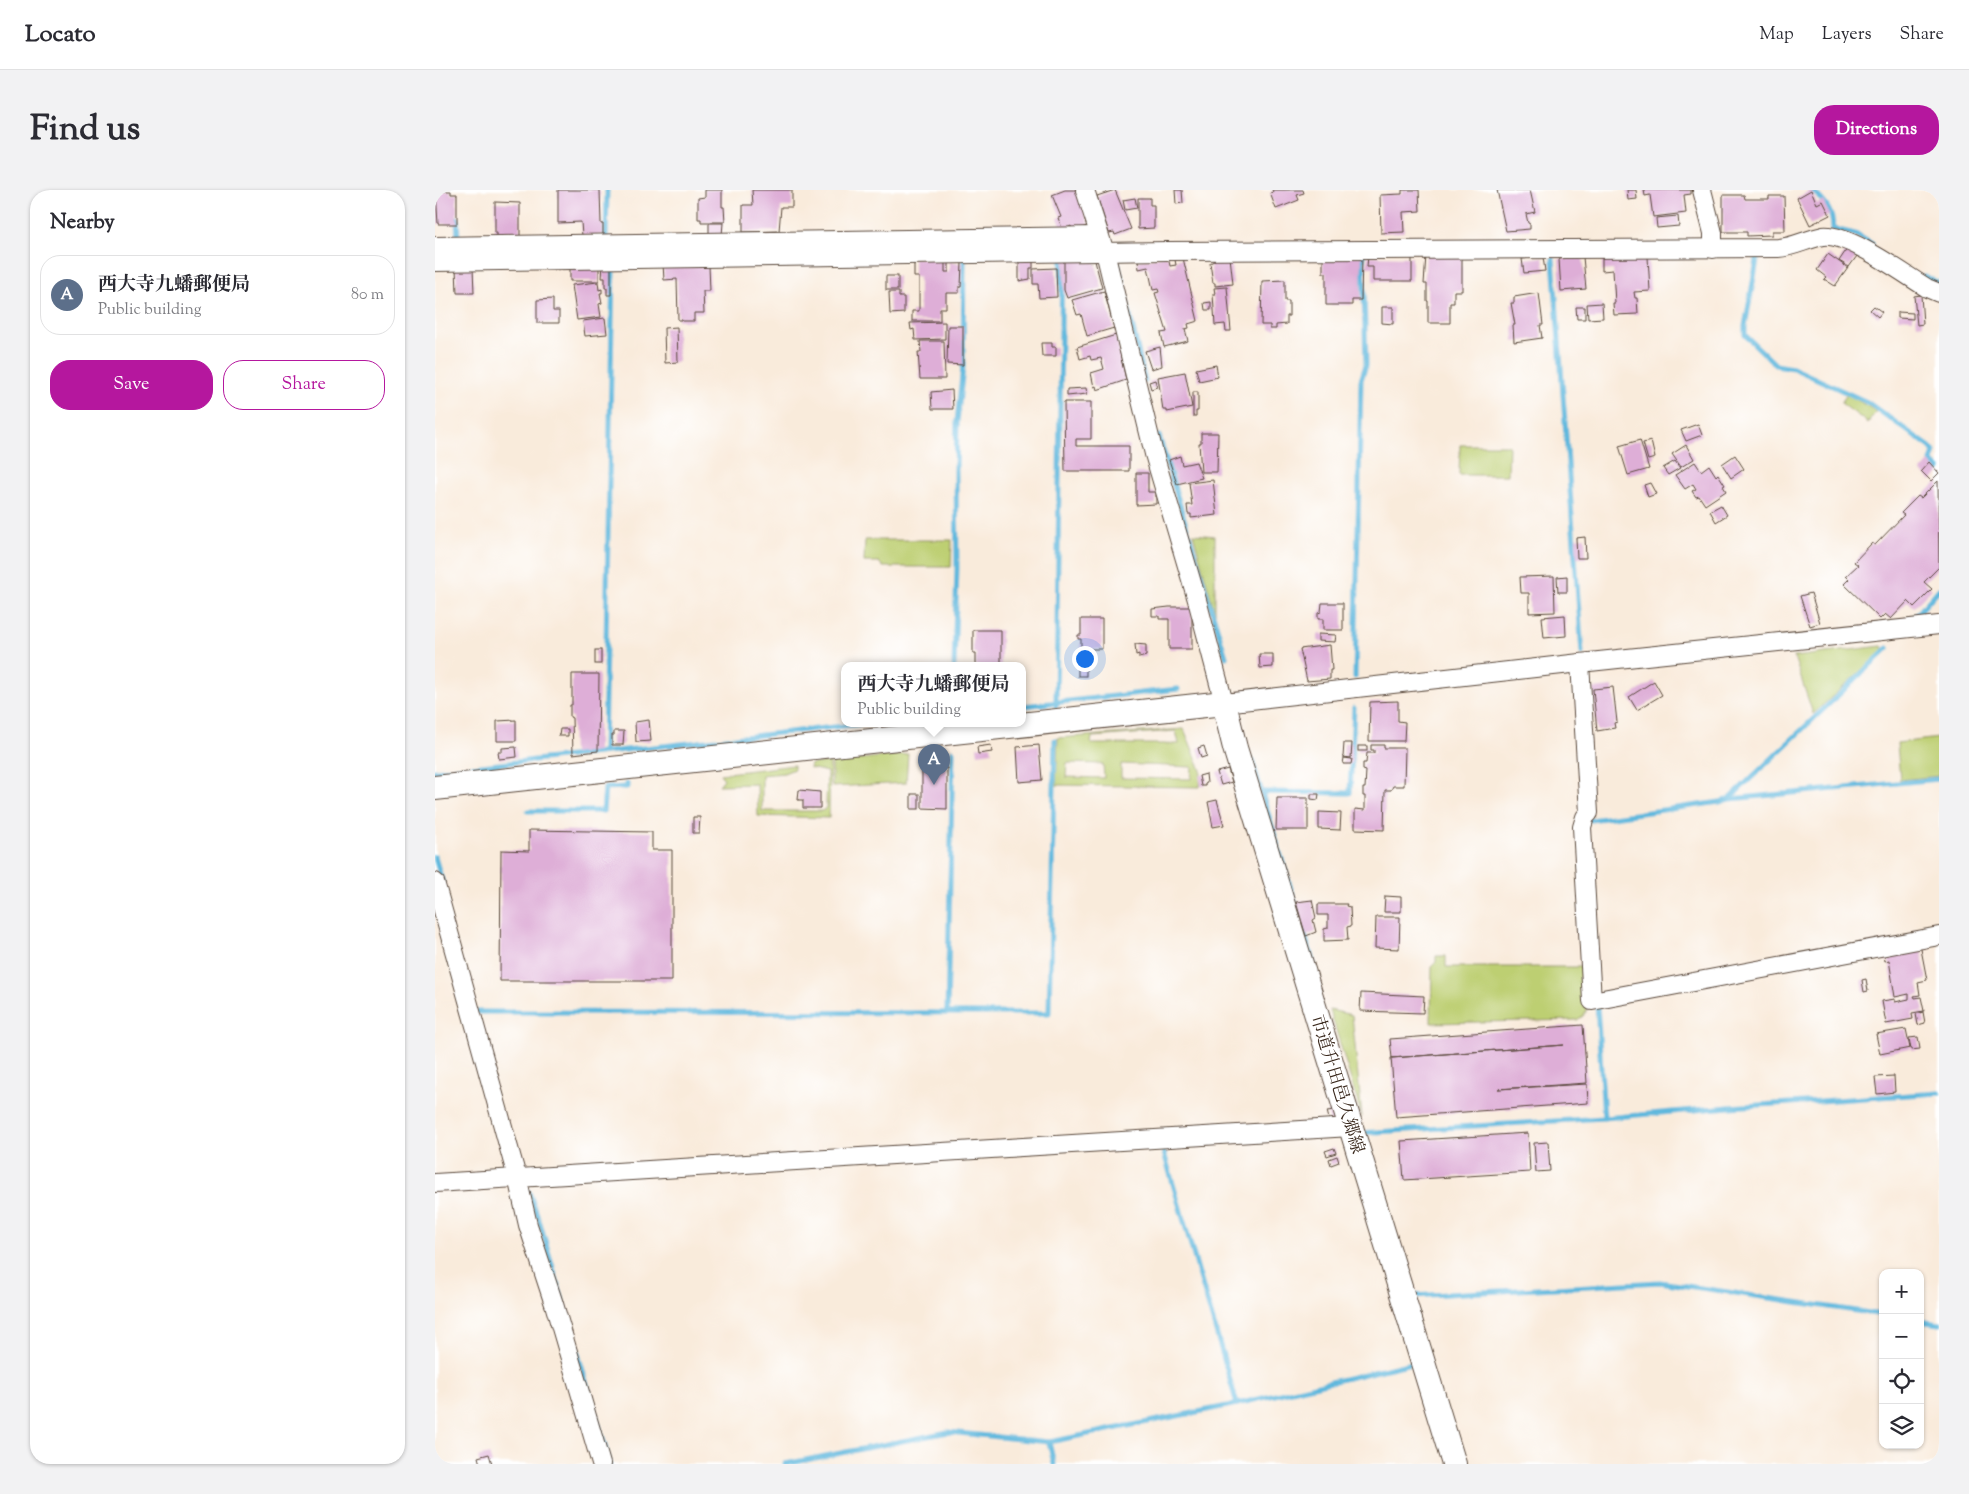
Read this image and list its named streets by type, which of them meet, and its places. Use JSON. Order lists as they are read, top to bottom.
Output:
{
  "streets": {
    "street": ["市道升田邑久郷線"]
  },
  "page": {
    "header": "Locato",
    "nav": ["Map", "Layers", "Share"],
    "title": "Find us",
    "buttons": [
      "Directions",
      ["Save", "Share"]
    ],
    "heading": "Nearby",
    "list": [
      {
        "mark": "A",
        "name": "西大寺九蟠郵便局",
        "note": "Public building",
        "value": "80 m"
      }
    ],
    "popup": ["西大寺九蟠郵便局", "Public building"],
    "pins": "A",
    "map_buttons": ["+", "−"]
  }
}
